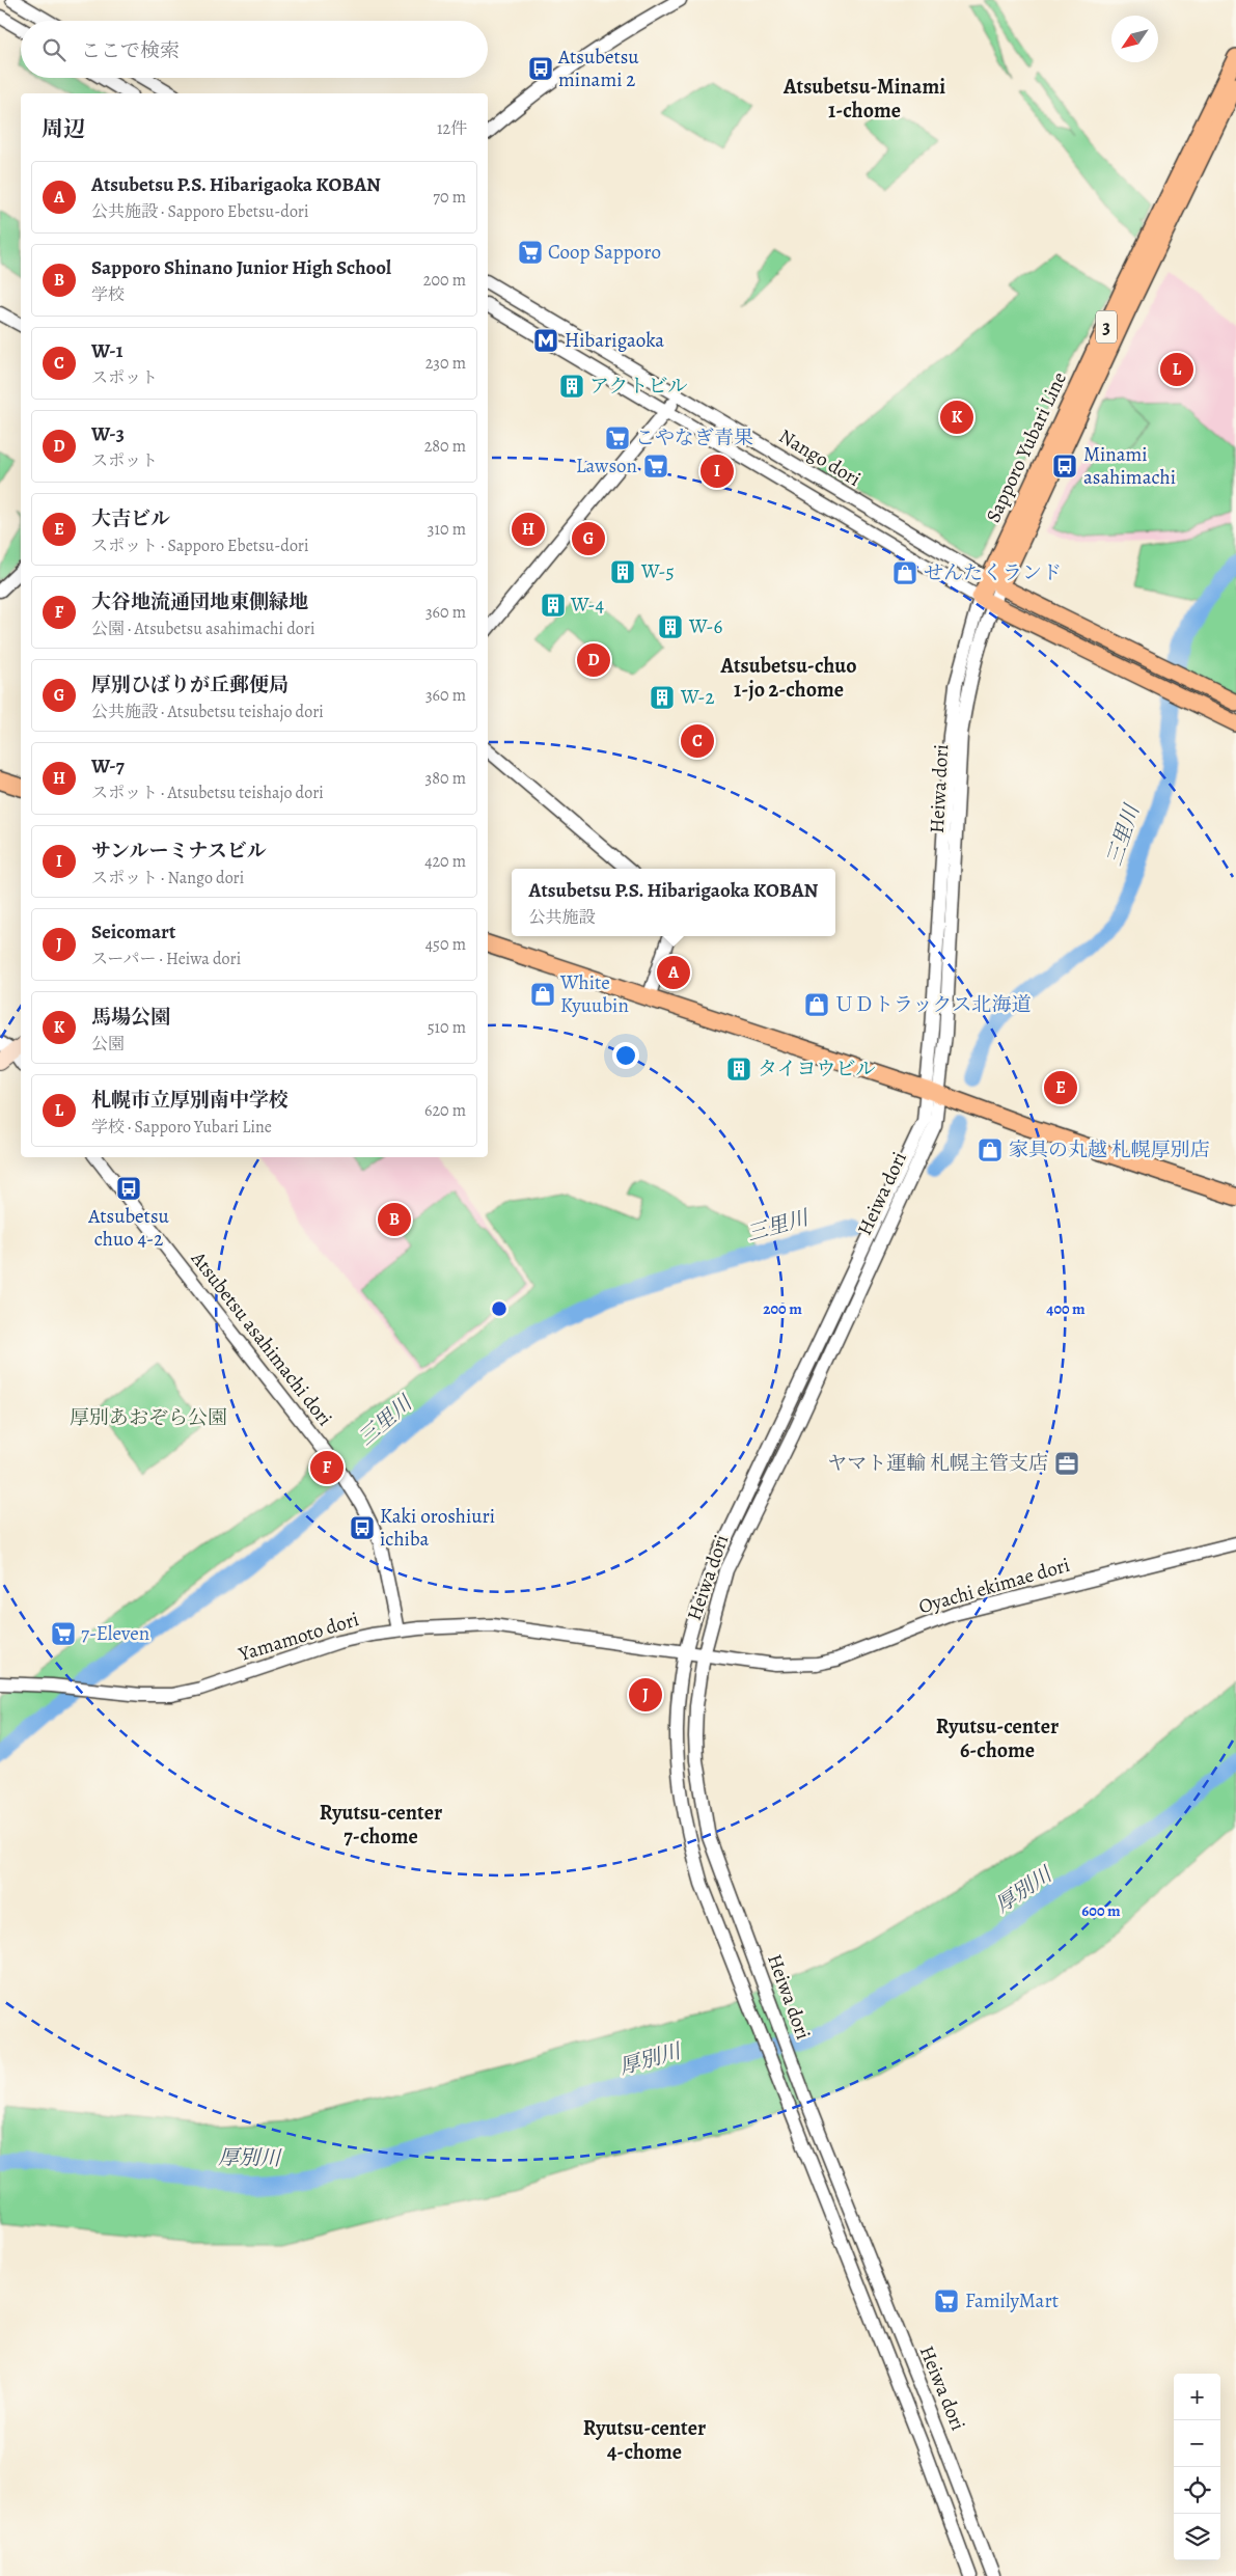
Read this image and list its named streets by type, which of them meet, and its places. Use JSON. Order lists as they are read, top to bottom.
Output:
{
  "streets": {
    "main road": ["3", "Sapporo Yubari Line"],
    "street": [
      "Nango dori",
      "Heiwa dori",
      "Atsubetsu asahimachi dori",
      "Oyachi ekimae dori",
      "Yamamoto dori"
    ]
  },
  "crossings": [
    ["Sapporo Yubari Line", "Nango dori"],
    ["Sapporo Yubari Line", "Heiwa dori"],
    ["Nango dori", "Heiwa dori"],
    ["Heiwa dori", "Oyachi ekimae dori"],
    ["Heiwa dori", "Yamamoto dori"],
    ["Atsubetsu asahimachi dori", "Yamamoto dori"],
    ["Oyachi ekimae dori", "Yamamoto dori"]
  ],
  "districts": [
    "Atsubetsu-Minami 1-chome",
    "Atsubetsu-chuo 1-jo 2-chome",
    "Ryutsu-center 6-chome",
    "Ryutsu-center 7-chome",
    "Ryutsu-center 4-chome"
  ],
  "water": ["三里川", "厚別川"],
  "parks": ["厚別あおぞら公園"],
  "places": {
    "bus stop": [
      "Atsubetsu minami 2",
      "Minami asahimachi",
      "Atsubetsu chuo 4-2",
      "Kaki oroshiuri ichiba"
    ],
    "supermarket": [
      "Coop Sapporo",
      "こやなぎ青果",
      "Lawson",
      "7-Eleven",
      "FamilyMart"
    ],
    "metro station": ["Hibarigaoka"],
    "building": [
      "アクトビル",
      "W-5",
      "W-4",
      "W-6",
      "W-2",
      "タイヨウビル"
    ],
    "shop": [
      "せんたくランド",
      "White Kyuubin",
      "ＵＤトラックス北海道",
      "家具の丸越 札幌厚別店"
    ],
    "office": ["ヤマト運輸 札幌主管支店"]
  },
  "north": "bottom left",
  "page": {
    "search": "ここで検索",
    "heading": ["周辺", "12件"],
    "list": [
      {
        "mark": "A",
        "name": "Atsubetsu P.S. Hibarigaoka KOBAN",
        "note": "公共施設 · Sapporo Ebetsu-dori",
        "value": "70 m"
      },
      {
        "mark": "B",
        "name": "Sapporo Shinano Junior High School",
        "note": "学校",
        "value": "200 m"
      },
      {
        "mark": "C",
        "name": "W-1",
        "note": "スポット",
        "value": "230 m"
      },
      {
        "mark": "D",
        "name": "W-3",
        "note": "スポット",
        "value": "280 m"
      },
      {
        "mark": "E",
        "name": "大吉ビル",
        "note": "スポット · Sapporo Ebetsu-dori",
        "value": "310 m"
      },
      {
        "mark": "F",
        "name": "大谷地流通団地東側緑地",
        "note": "公園 · Atsubetsu asahimachi dori",
        "value": "360 m"
      },
      {
        "mark": "G",
        "name": "厚別ひばりが丘郵便局",
        "note": "公共施設 · Atsubetsu teishajo dori",
        "value": "360 m"
      },
      {
        "mark": "H",
        "name": "W-7",
        "note": "スポット · Atsubetsu teishajo dori",
        "value": "380 m"
      },
      {
        "mark": "I",
        "name": "サンルーミナスビル",
        "note": "スポット · Nango dori",
        "value": "420 m"
      },
      {
        "mark": "J",
        "name": "Seicomart",
        "note": "スーパー · Heiwa dori",
        "value": "450 m"
      },
      {
        "mark": "K",
        "name": "馬場公園",
        "note": "公園",
        "value": "510 m"
      },
      {
        "mark": "L",
        "name": "札幌市立厚別南中学校",
        "note": "学校 · Sapporo Yubari Line",
        "value": "620 m"
      }
    ],
    "pins": [
      "L",
      "K",
      "I",
      "H",
      "G",
      "D",
      "C",
      "A",
      "E",
      "B",
      "F",
      "J"
    ],
    "popup": ["Atsubetsu P.S. Hibarigaoka KOBAN", "公共施設"],
    "map_buttons": ["+", "−"]
  },
  "rings": ["200 m", "400 m", "600 m"]
}
